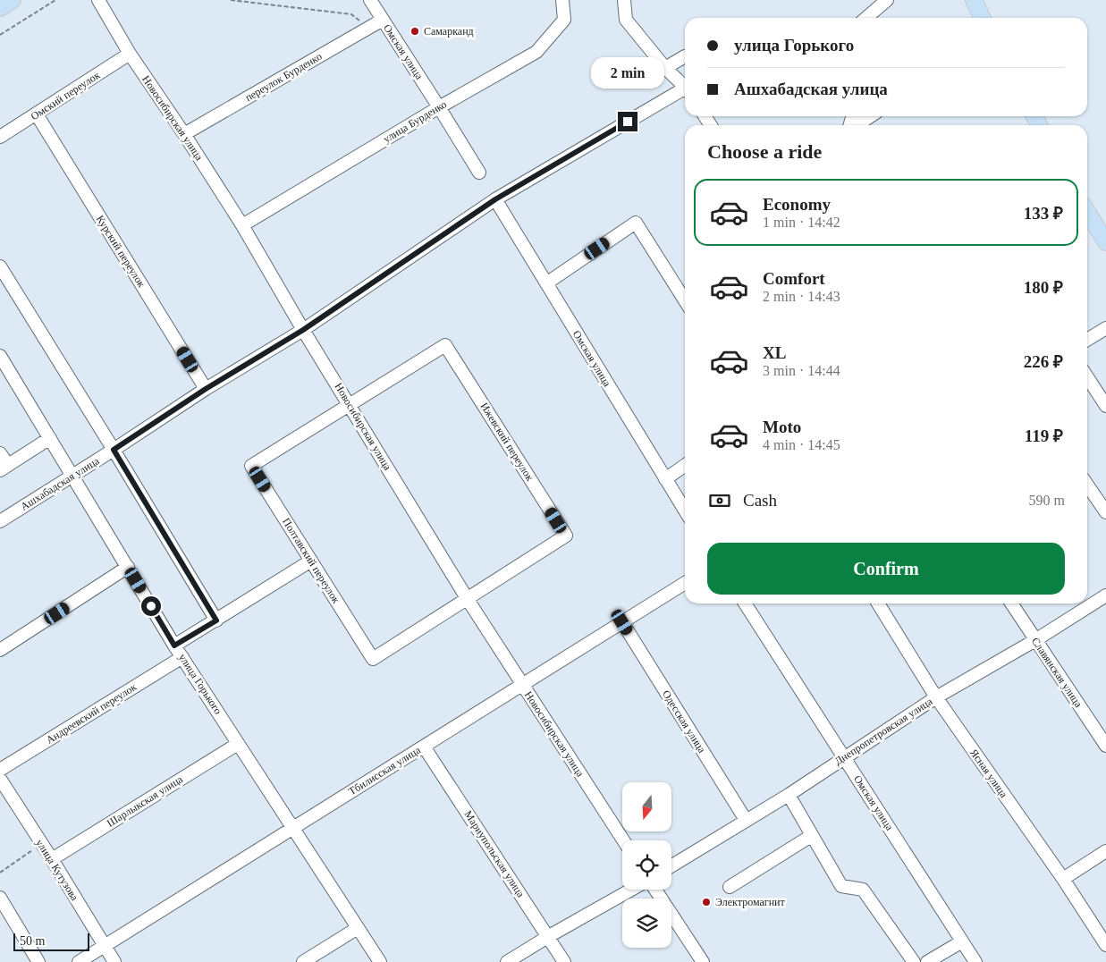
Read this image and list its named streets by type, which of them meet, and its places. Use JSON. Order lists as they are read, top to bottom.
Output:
{
  "streets": {
    "street": [
      "Омская улица",
      "переулок Бурденко",
      "Омский переулок",
      "Новосибирская улица",
      "улица Бурденко",
      "Курский переулок",
      "Ижевский переулок",
      "Ашхабадская улица",
      "Полтавский переулок",
      "Славянская улица",
      "улица Горького",
      "Андреевский переулок",
      "Одесская улица",
      "Днепропетровская улица",
      "Тбилисская улица",
      "Ясная улица",
      "Шарлыкская улица",
      "Мариупольская улица",
      "улица Кутузова"
    ]
  },
  "crossings": [
    ["Омская улица", "переулок Бурденко"],
    ["Омская улица", "улица Бурденко"],
    ["Омская улица", "Ашхабадская улица"],
    ["Омская улица", "Днепропетровская улица"],
    ["переулок Бурденко", "Новосибирская улица"],
    ["Омский переулок", "Новосибирская улица"],
    ["Омский переулок", "Курский переулок"],
    ["Новосибирская улица", "улица Бурденко"],
    ["Новосибирская улица", "Ижевский переулок"],
    ["Новосибирская улица", "Ашхабадская улица"],
    ["Новосибирская улица", "Полтавский переулок"],
    ["Новосибирская улица", "Тбилисская улица"],
    ["Курский переулок", "Ашхабадская улица"],
    ["Ижевский переулок", "Полтавский переулок"],
    ["Ашхабадская улица", "улица Горького"],
    ["Славянская улица", "Днепропетровская улица"],
    ["улица Горького", "Андреевский переулок"],
    ["улица Горького", "Тбилисская улица"],
    ["улица Горького", "Шарлыкская улица"],
    ["Одесская улица", "Днепропетровская улица"],
    ["Одесская улица", "Тбилисская улица"],
    ["Днепропетровская улица", "Ясная улица"],
    ["Тбилисская улица", "Мариупольская улица"],
    ["Тбилисская улица", "улица Кутузова"],
    ["Шарлыкская улица", "улица Кутузова"]
  ],
  "places": ["Самарканд", "Электромагнит"],
  "scale_bar": "50 m",
  "north": "bottom",
  "page": {
    "banner": ["улица Горького", "Ашхабадская улица"],
    "bubble": "2 min",
    "heading": "Choose a ride",
    "list": [
      {
        "name": "Economy",
        "note": "1 min · 14:42",
        "value": "133 ₽"
      },
      {
        "name": "Comfort",
        "note": "2 min · 14:43",
        "value": "180 ₽"
      },
      {
        "name": "XL",
        "note": "3 min · 14:44",
        "value": "226 ₽"
      },
      {
        "name": "Moto",
        "note": "4 min · 14:45",
        "value": "119 ₽"
      }
    ],
    "pay": ["Cash", "590 m"],
    "buttons": "Confirm",
    "scale": "50 m"
  }
}
